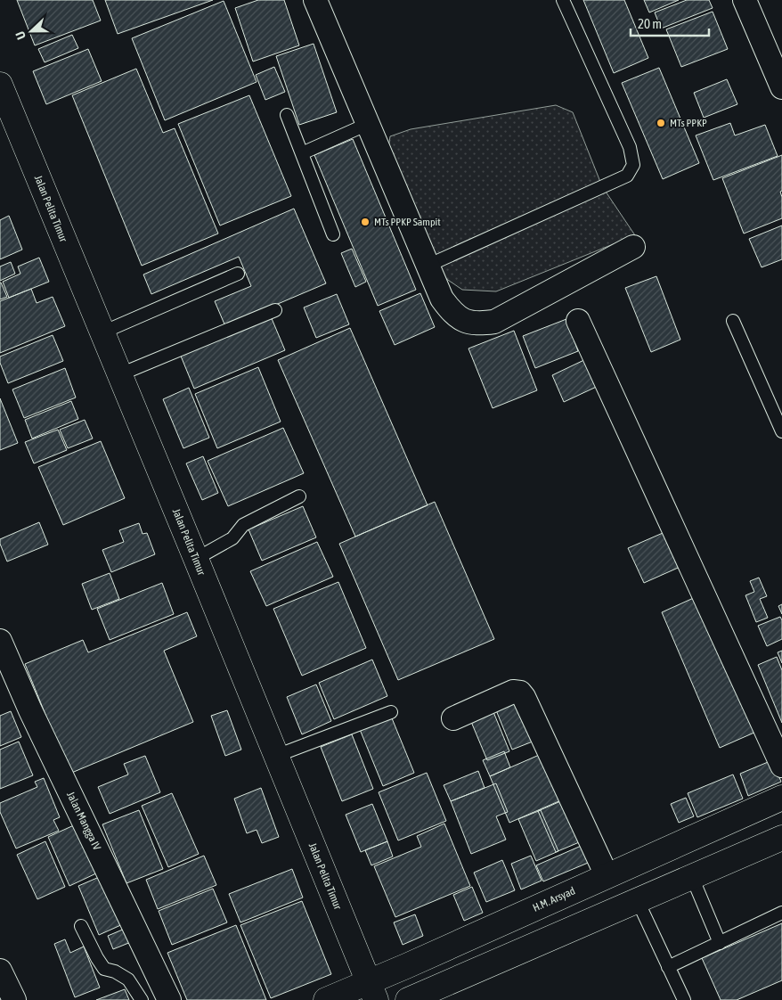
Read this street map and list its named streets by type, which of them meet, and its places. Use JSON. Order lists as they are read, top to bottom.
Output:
{
  "streets": {
    "street": ["Jalan Pelita Timur", "Jalan Mangga IV", "H.M. Arsyad"]
  },
  "crossings": [
    ["Jalan Pelita Timur", "H.M. Arsyad"]
  ],
  "places": ["MTs PPKP", "MTs PPKP Sampit"],
  "scale_bar": "20 m",
  "north": "left"
}
